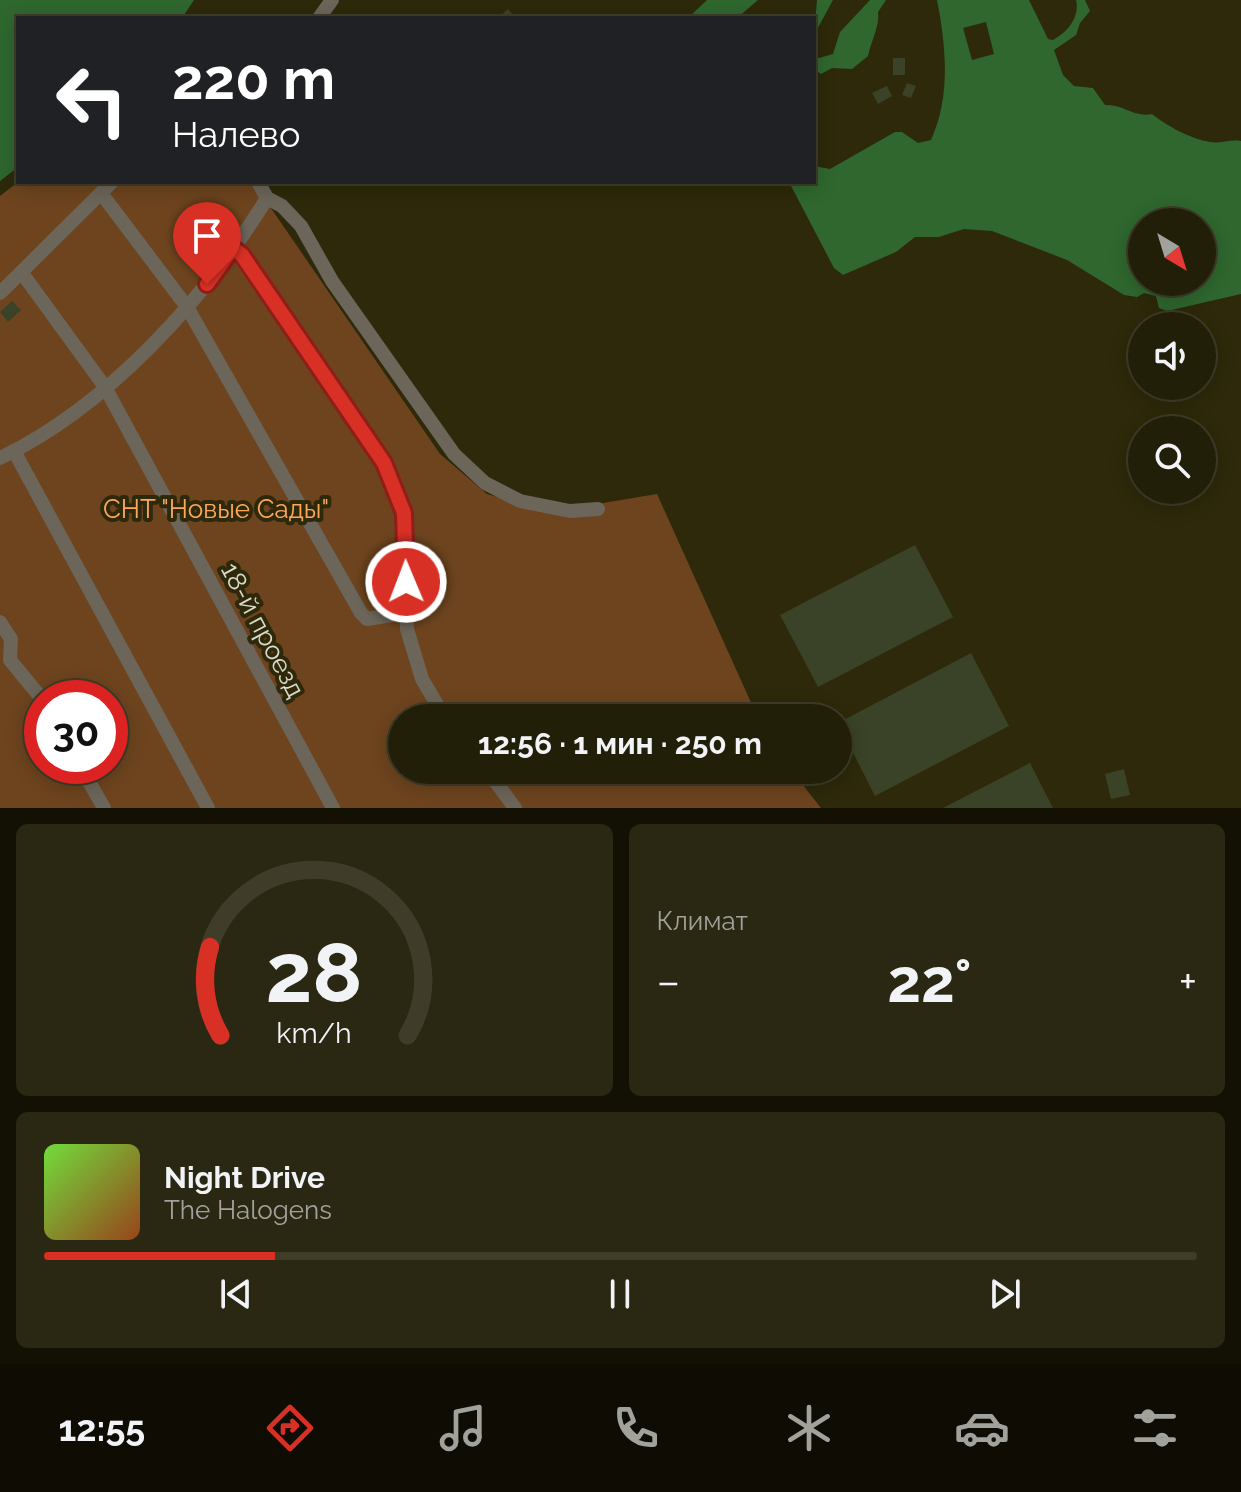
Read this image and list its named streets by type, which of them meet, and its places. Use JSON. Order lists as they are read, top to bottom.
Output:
{
  "streets": {
    "street": ["18-й проезд"]
  },
  "parks": ["СНТ \"Новые Сады\""],
  "north": "bottom right",
  "page": {
    "turn": ["220 m", "Налево"],
    "limit": "30",
    "trip": "12:56 · 1 мин · 250 m",
    "tile": "Климат",
    "heat": ["−", "22°", "+"],
    "song": ["Night Drive", "The Halogens"],
    "tabs": "12:55",
    "gauge": ["28", "km/h"]
  }
}
